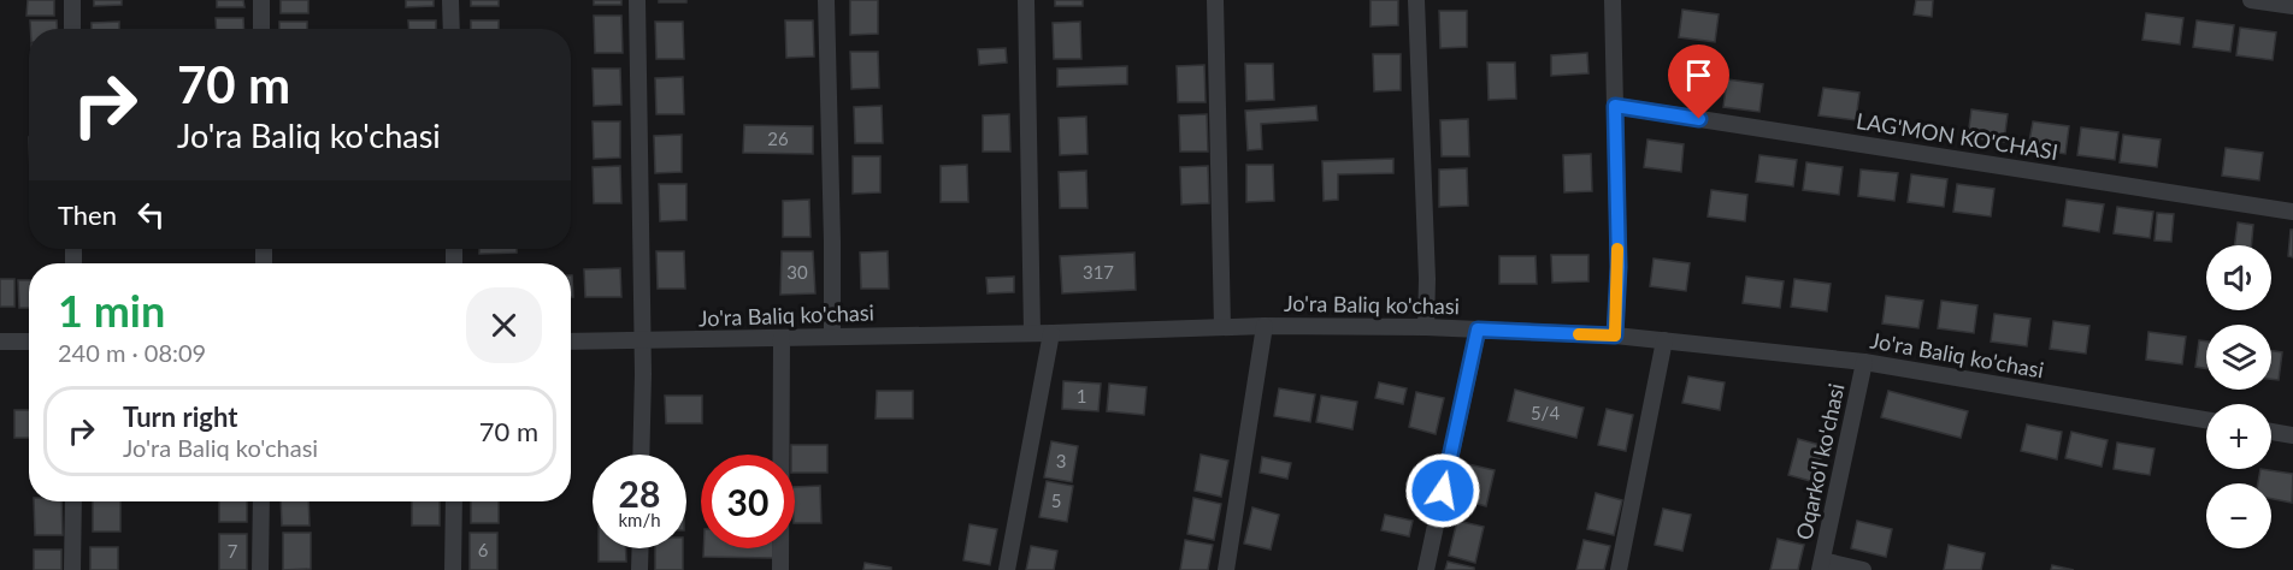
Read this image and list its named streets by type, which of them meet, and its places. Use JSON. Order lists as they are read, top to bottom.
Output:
{
  "streets": {
    "street": ["LAG'MON KO'CHASI", "Jo'ra Baliq ko'chasi", "Oqarko'l ko'chasi"]
  },
  "crossings": [
    ["Jo'ra Baliq ko'chasi", "Oqarko'l ko'chasi"]
  ],
  "house_numbers": [
    "26",
    "30",
    "317",
    "1",
    "5/4",
    "3",
    "5",
    "6",
    "7"
  ],
  "page": {
    "turn": ["70 m", "Jo'ra Baliq ko'chasi"],
    "then": "Then",
    "map_buttons": ["+", "−"],
    "heading": ["1 min", "240 m · 08:09"],
    "list": [
      {
        "name": "Turn right",
        "note": "Jo'ra Baliq ko'chasi",
        "value": "70 m"
      }
    ],
    "speed": "28 km/h",
    "limit": "30"
  }
}
